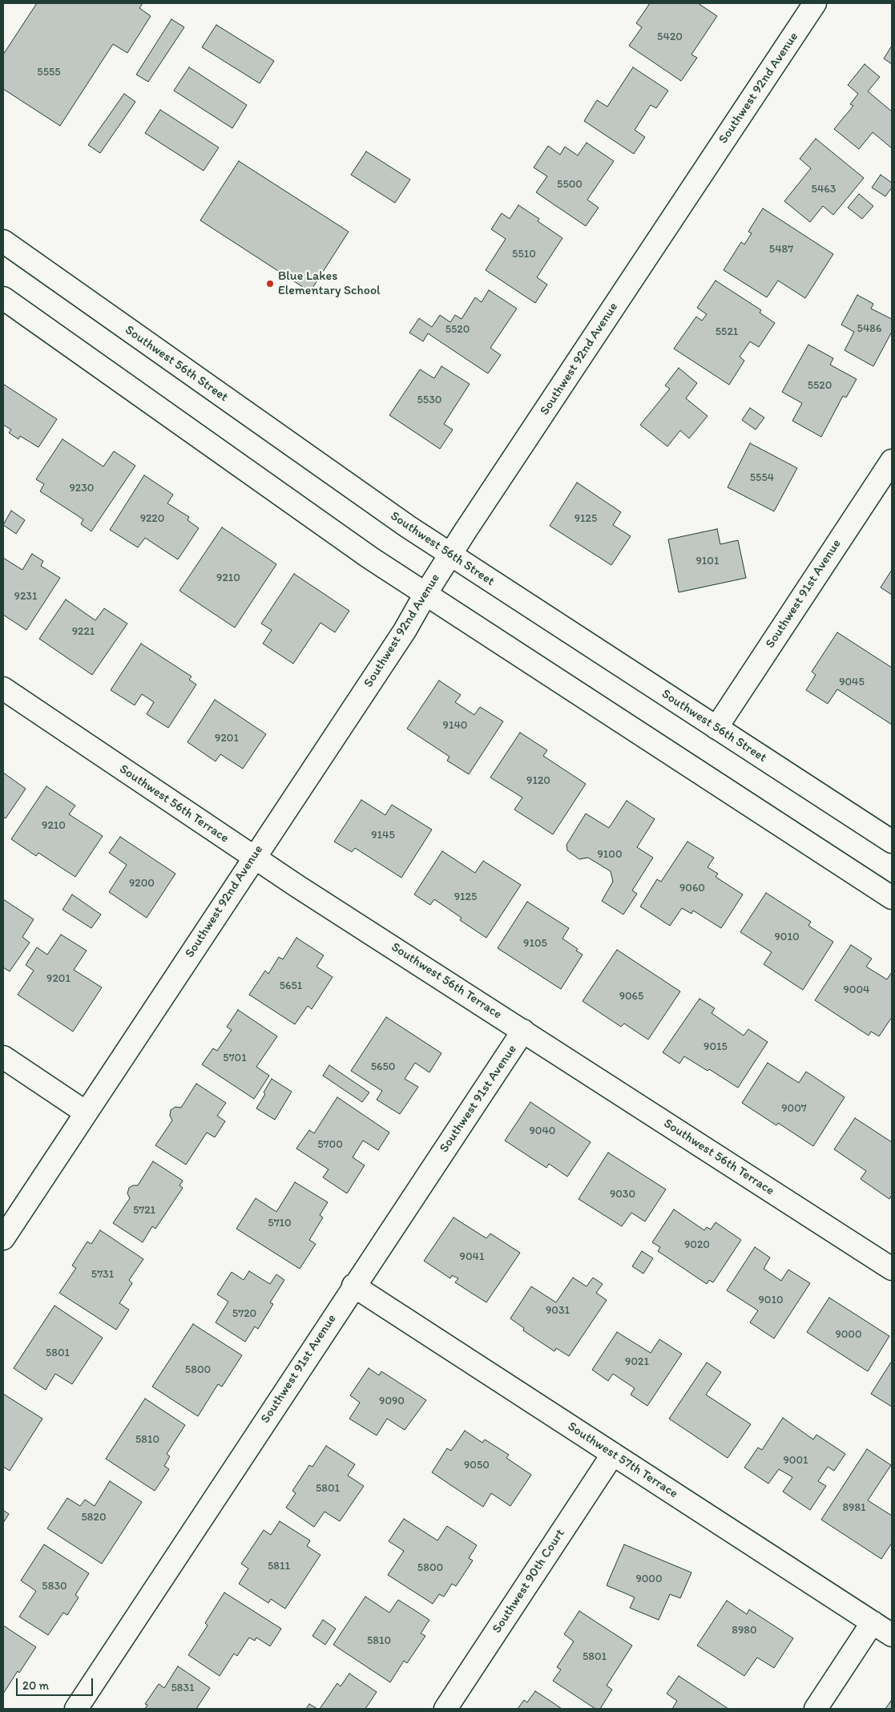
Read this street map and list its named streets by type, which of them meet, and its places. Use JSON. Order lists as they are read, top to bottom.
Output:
{
  "streets": {
    "street": [
      "Southwest 92nd Avenue",
      "Southwest 56th Street",
      "Southwest 91st Avenue",
      "Southwest 56th Terrace",
      "Southwest 57th Terrace",
      "Southwest 90th Court"
    ]
  },
  "crossings": [
    ["Southwest 92nd Avenue", "Southwest 56th Street"],
    ["Southwest 92nd Avenue", "Southwest 56th Terrace"],
    ["Southwest 56th Street", "Southwest 91st Avenue"],
    ["Southwest 91st Avenue", "Southwest 56th Terrace"],
    ["Southwest 91st Avenue", "Southwest 57th Terrace"],
    ["Southwest 57th Terrace", "Southwest 90th Court"]
  ],
  "places": ["Blue Lakes Elementary School"],
  "house_numbers": [
    "5420",
    "5555",
    "5500",
    "5463",
    "5487",
    "5510",
    "5486",
    "5520",
    "5521",
    "5520",
    "5530",
    "5554",
    "9230",
    "9220",
    "9125",
    "9101",
    "9210",
    "9231",
    "9221",
    "9045",
    "9140",
    "9201",
    "9120",
    "9210",
    "9145",
    "9100",
    "9200",
    "9060",
    "9125",
    "9010",
    "9105",
    "9201",
    "5651",
    "9004",
    "9065",
    "9015",
    "5701",
    "5650",
    "9007",
    "9040",
    "5700",
    "9030",
    "5721",
    "5710",
    "9020",
    "9041",
    "5731",
    "9010",
    "9031",
    "5720",
    "9000",
    "5801",
    "9021",
    "5800",
    "9090",
    "5810",
    "9001",
    "9050",
    "5801",
    "8981",
    "5820",
    "5811",
    "5800",
    "9000",
    "5830",
    "8980",
    "5810",
    "5801",
    "5831"
  ],
  "scale_bar": "20 m"
}
